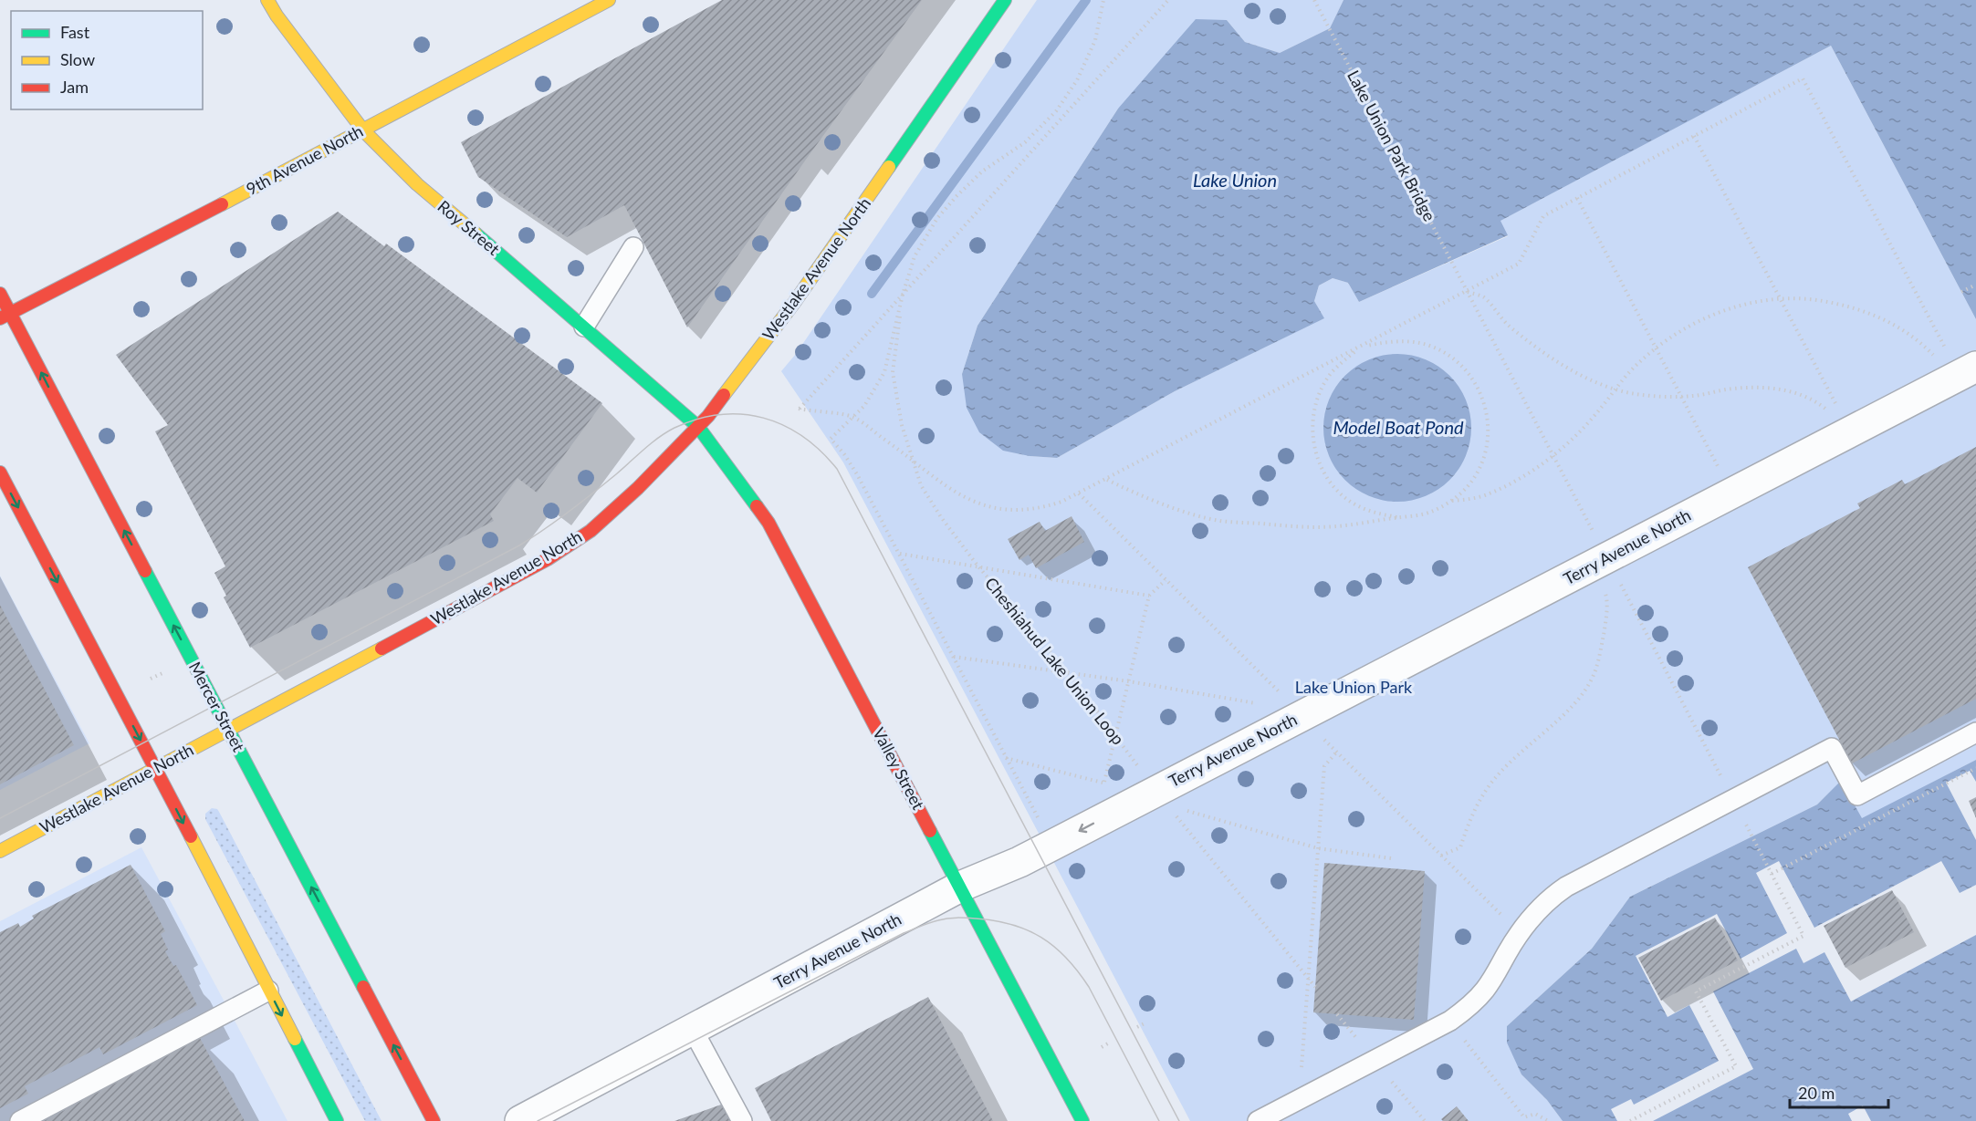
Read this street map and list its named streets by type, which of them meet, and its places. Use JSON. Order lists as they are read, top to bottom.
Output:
{
  "streets": {
    "main road": [
      "9th Avenue North",
      "Roy Street",
      "Westlake Avenue North",
      "Mercer Street",
      "Valley Street"
    ],
    "street": ["Terry Avenue North"],
    "path": ["Lake Union Park Bridge", "Cheshiahud Lake Union Loop"]
  },
  "crossings": [
    ["Lake Union Park Bridge", "Terry Avenue North"],
    ["9th Avenue North", "Roy Street"],
    ["9th Avenue North", "Mercer Street"],
    ["Roy Street", "Westlake Avenue North"],
    ["Roy Street", "Valley Street"],
    ["Westlake Avenue North", "Mercer Street"],
    ["Westlake Avenue North", "Valley Street"],
    ["Terry Avenue North", "Cheshiahud Lake Union Loop"],
    ["Terry Avenue North", "Valley Street"]
  ],
  "water": ["Lake Union", "Model Boat Pond"],
  "parks": ["Lake Union Park"],
  "legend": ["Fast", "Slow", "Jam"],
  "scale_bar": "20 m"
}
